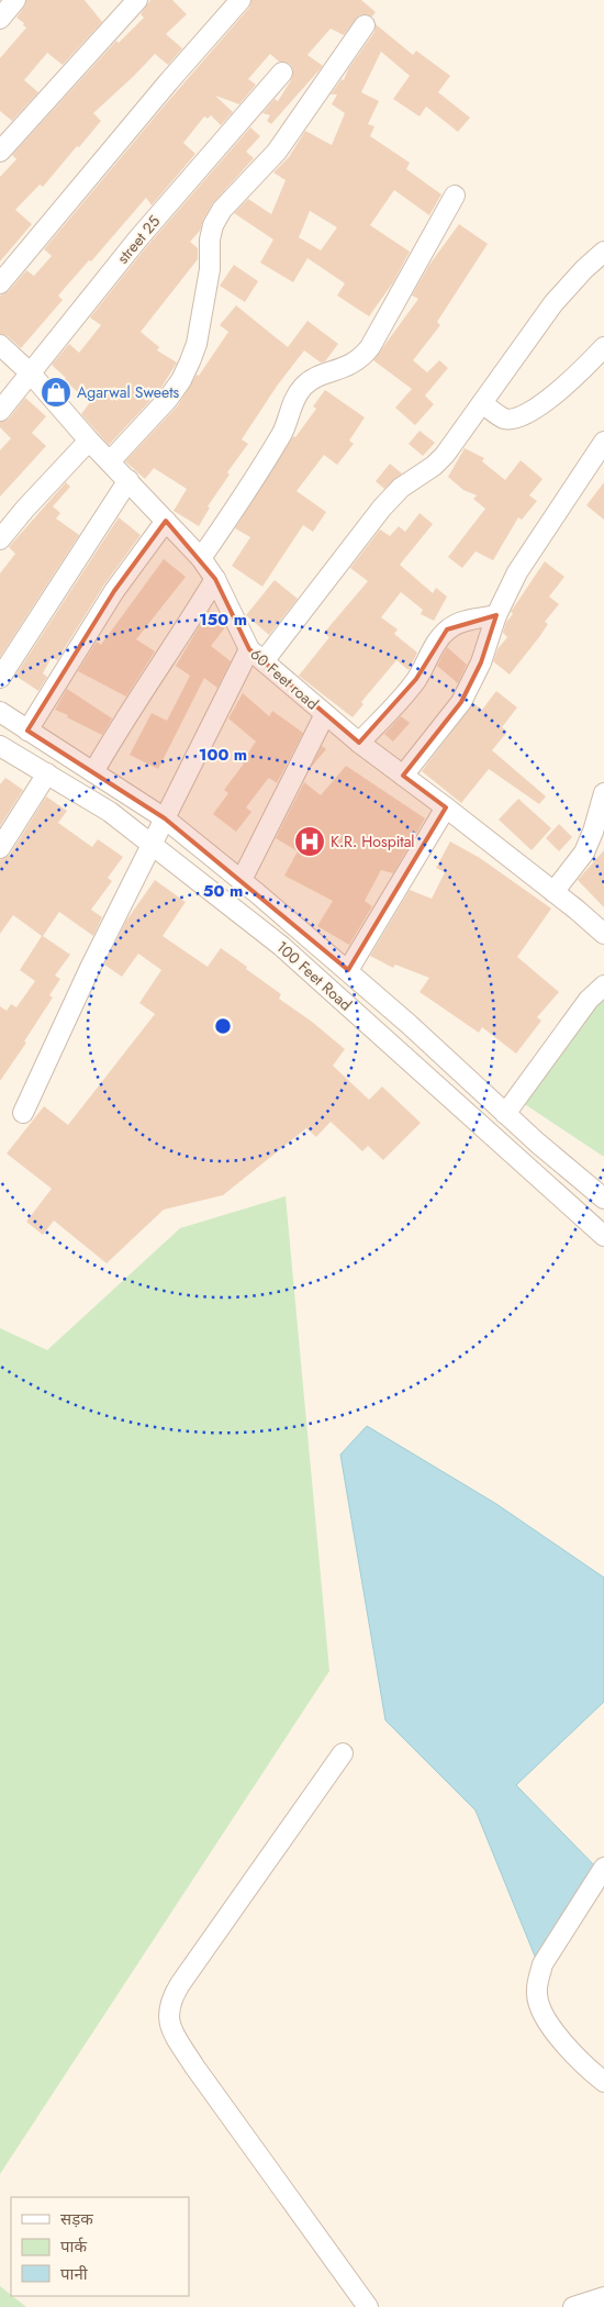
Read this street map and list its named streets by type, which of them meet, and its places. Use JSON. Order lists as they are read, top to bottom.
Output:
{
  "streets": {
    "street": ["street 25", "60 Feet road", "100 Feet Road"]
  },
  "crossings": [
    ["street 25", "60 Feet road"]
  ],
  "places": {
    "shop": ["Agarwal Sweets"],
    "hospital": ["K.R. Hospital"]
  },
  "legend": ["सड़क", "पार्क", "पानी"],
  "rings": ["150 m", "100 m", "50 m"]
}
